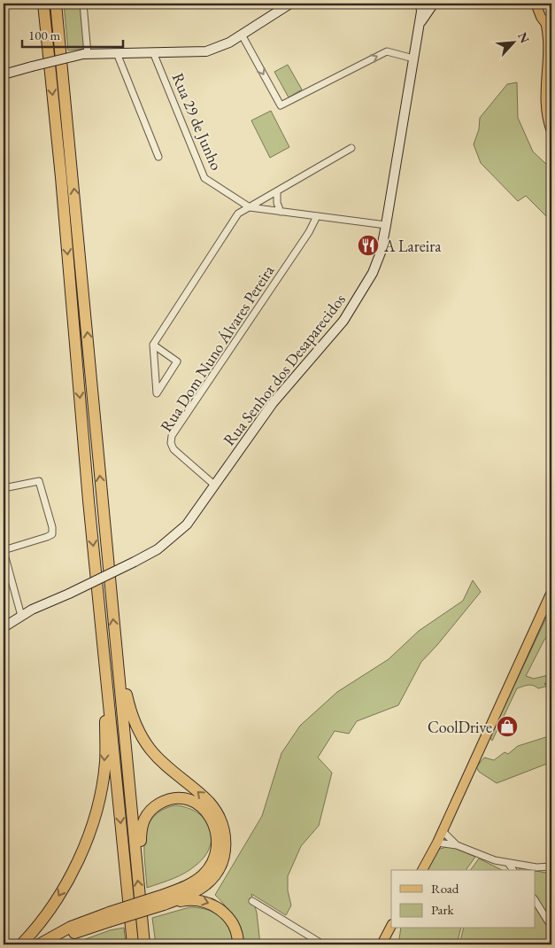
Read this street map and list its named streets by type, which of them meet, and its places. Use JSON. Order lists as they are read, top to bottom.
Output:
{
  "streets": {
    "street": ["Rua 29 de Junho", "Rua Dom Nuno Álvares Pereira", "Rua Senhor dos Desaparecidos"]
  },
  "crossings": [
    ["Rua Dom Nuno Álvares Pereira", "Rua Senhor dos Desaparecidos"]
  ],
  "places": {
    "restaurant": ["A Lareira"],
    "shop": ["CoolDrive"]
  },
  "legend": ["Road", "Park"],
  "scale_bar": "100 m",
  "north": "top right"
}
